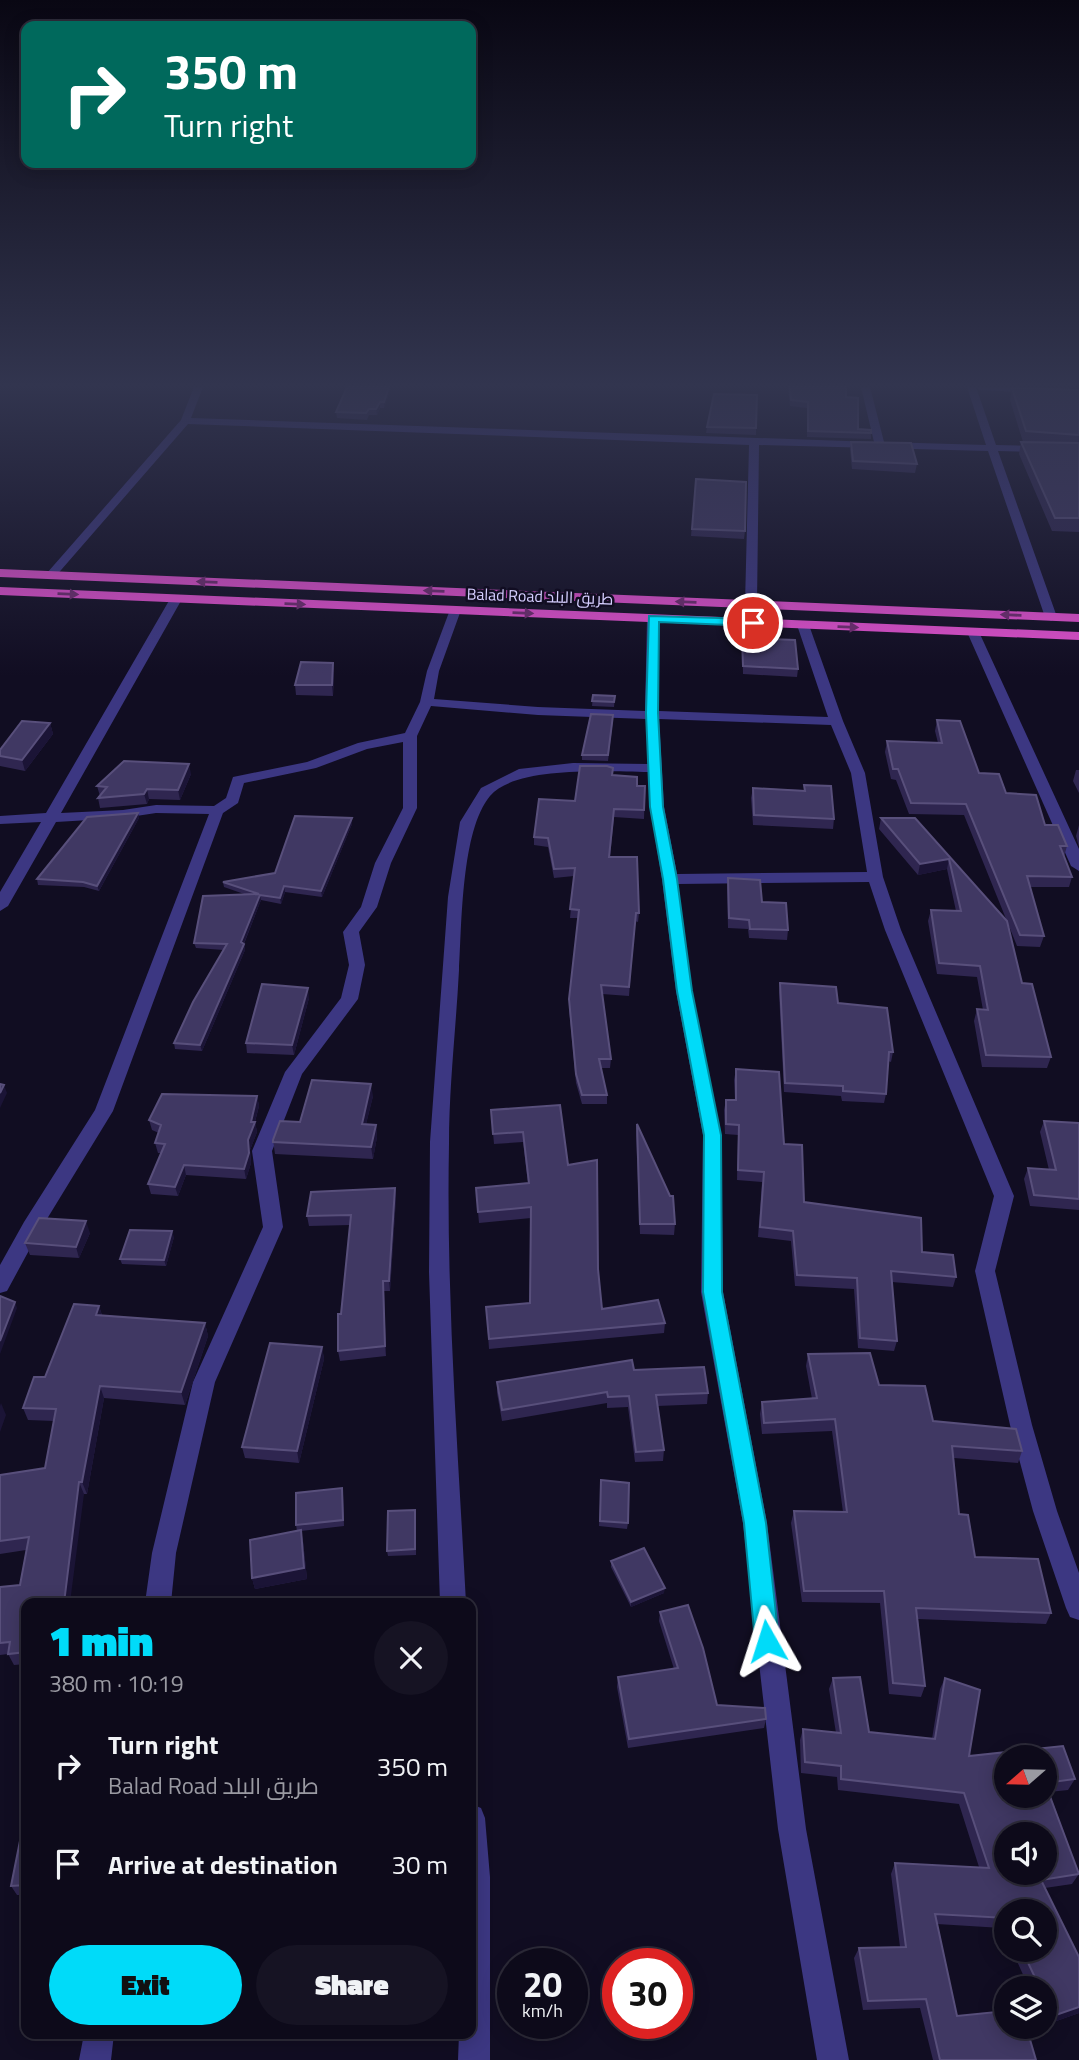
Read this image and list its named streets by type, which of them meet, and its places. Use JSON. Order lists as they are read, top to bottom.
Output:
{
  "streets": {
    "highway": ["Balad Road طريق البلد"]
  },
  "north": "left",
  "page": {
    "turn": ["350 m", "Turn right"],
    "heading": ["1 min", "380 m · 10:19"],
    "list": [
      {
        "name": "Turn right",
        "note": "Balad Road طريق البلد",
        "value": "350 m"
      },
      {
        "name": "Arrive at destination",
        "value": "30 m"
      }
    ],
    "buttons": ["Exit", "Share"],
    "speed": "20 km/h",
    "limit": "30"
  }
}
